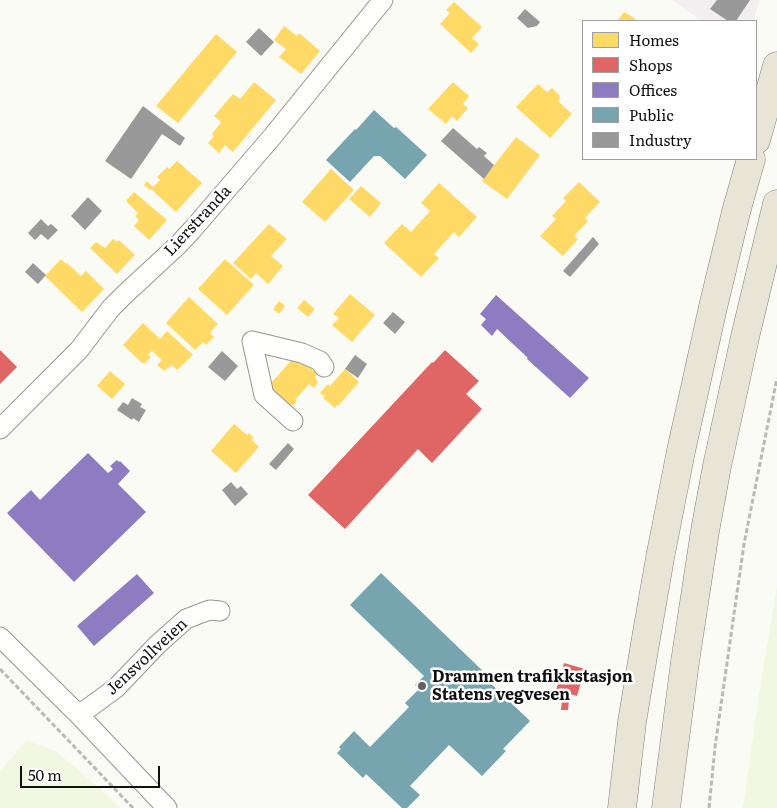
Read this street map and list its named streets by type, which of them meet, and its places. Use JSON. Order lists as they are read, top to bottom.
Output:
{
  "streets": {
    "street": ["Lierstranda", "Jensvollveien"]
  },
  "places": ["Drammen trafikkstasjon Statens vegvesen"],
  "legend": [
    "Homes",
    "Shops",
    "Offices",
    "Public",
    "Industry"
  ],
  "scale_bar": "50 m"
}
